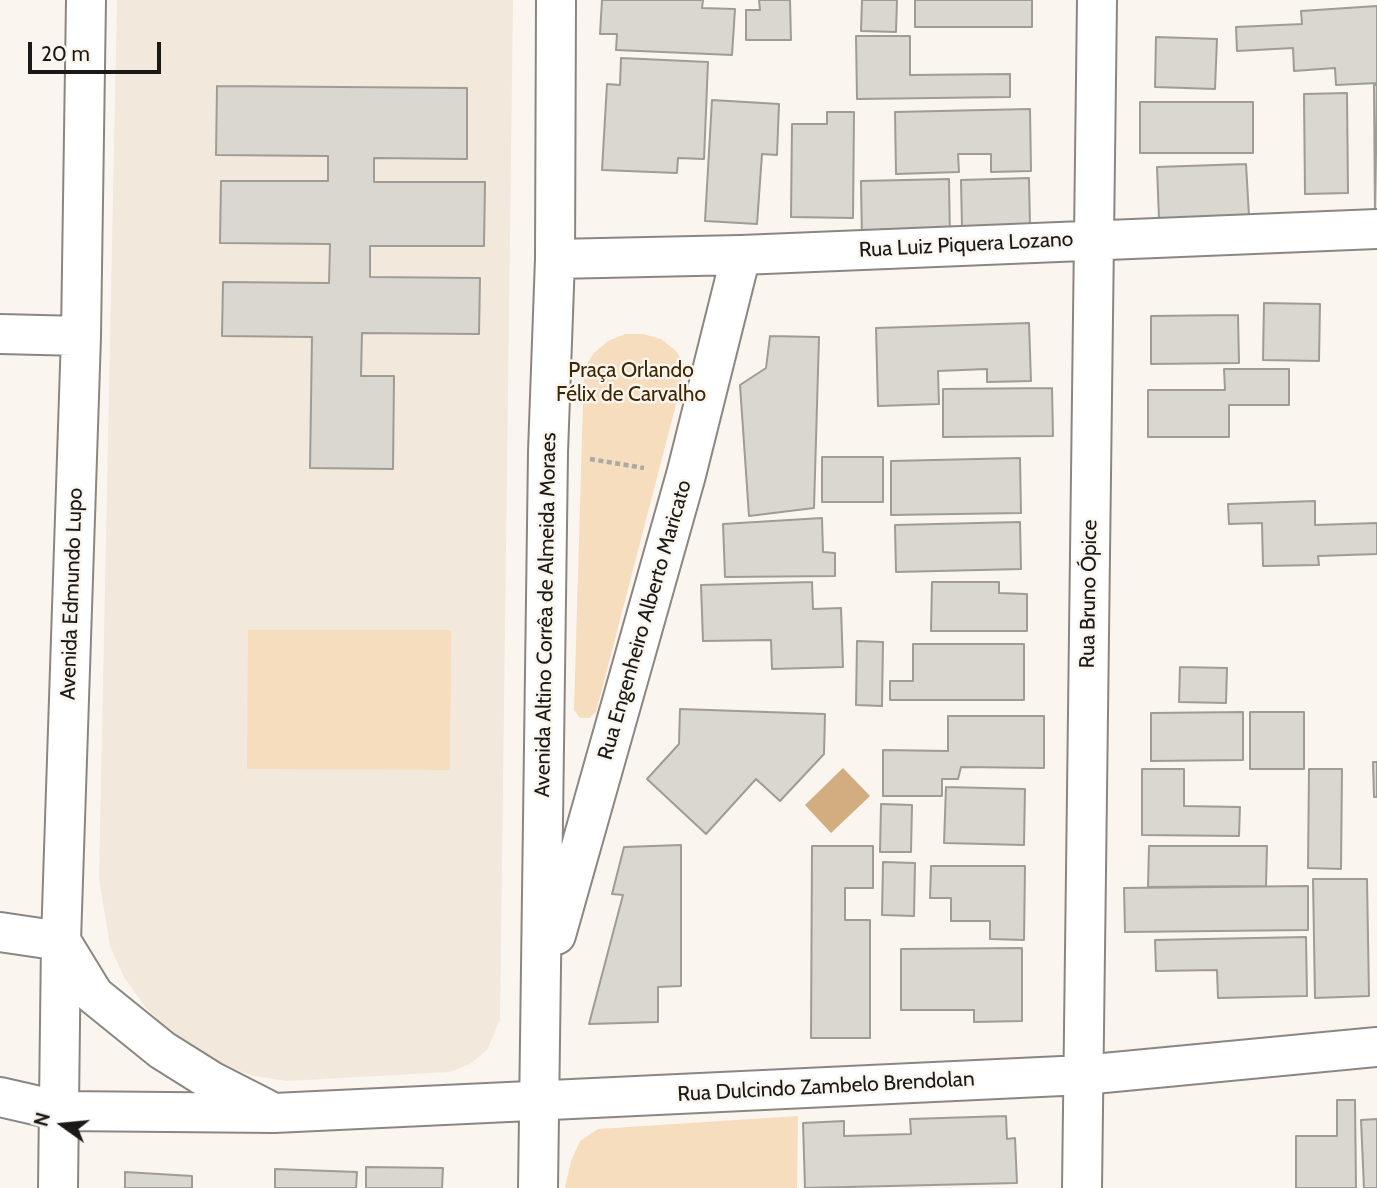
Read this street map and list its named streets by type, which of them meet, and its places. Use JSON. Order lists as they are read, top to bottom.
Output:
{
  "streets": {
    "street": [
      "Rua Luiz Piquera Lozano",
      "Avenida Edmundo Lupo",
      "Rua Bruno Ópice",
      "Avenida Altino Corrêa de Almeida Moraes",
      "Rua Engenheiro Alberto Maricato",
      "Rua Dulcindo Zambelo Brendolan"
    ]
  },
  "crossings": [
    ["Rua Luiz Piquera Lozano", "Rua Bruno Ópice"],
    ["Rua Luiz Piquera Lozano", "Avenida Altino Corrêa de Almeida Moraes"],
    ["Rua Luiz Piquera Lozano", "Rua Engenheiro Alberto Maricato"],
    ["Avenida Edmundo Lupo", "Rua Dulcindo Zambelo Brendolan"],
    ["Rua Bruno Ópice", "Rua Dulcindo Zambelo Brendolan"],
    ["Avenida Altino Corrêa de Almeida Moraes", "Rua Engenheiro Alberto Maricato"],
    ["Avenida Altino Corrêa de Almeida Moraes", "Rua Dulcindo Zambelo Brendolan"]
  ],
  "parks": ["Praça Orlando Félix de Carvalho"],
  "scale_bar": "20 m",
  "north": "left"
}
